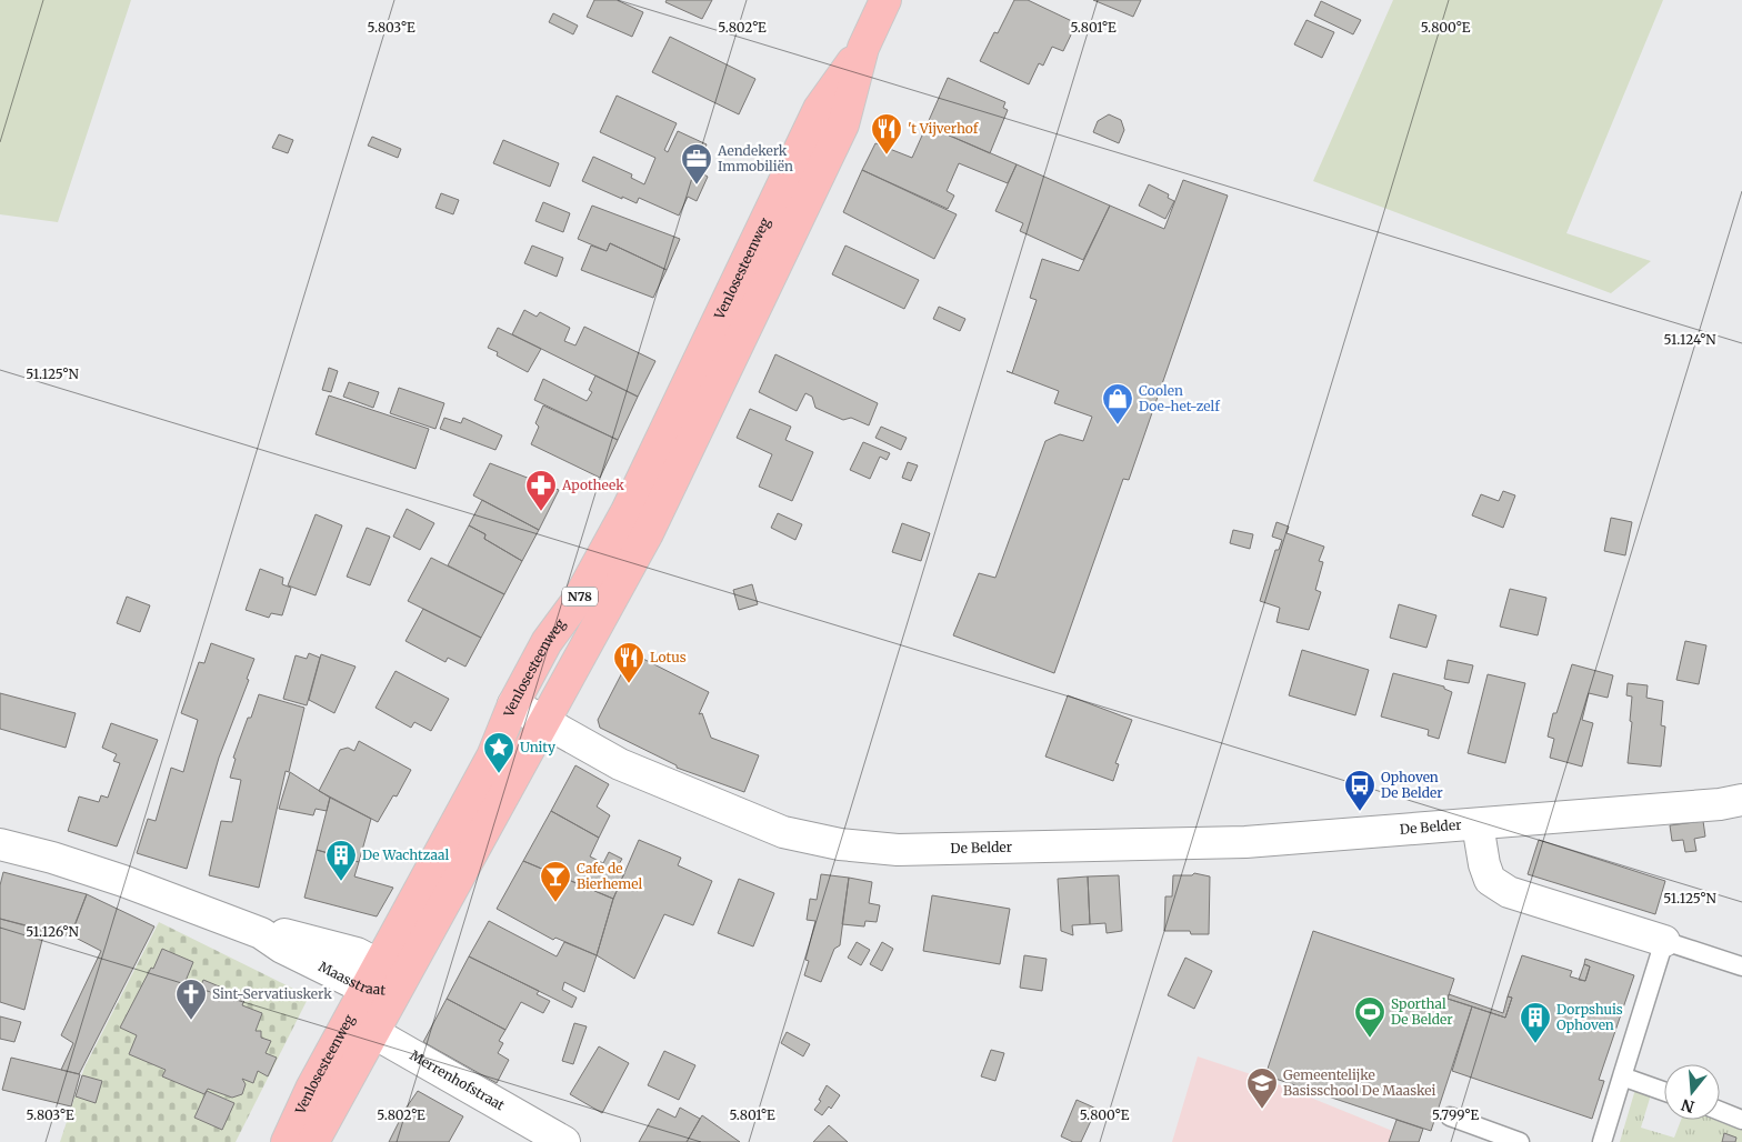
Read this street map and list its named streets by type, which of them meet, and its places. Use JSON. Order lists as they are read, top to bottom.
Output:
{
  "streets": {
    "main road": ["Venlosesteenweg", "N78"],
    "street": ["De Belder", "Maasstraat", "Merrenhofstraat"]
  },
  "crossings": [
    ["Venlosesteenweg", "De Belder"],
    ["Venlosesteenweg", "Maasstraat"],
    ["Venlosesteenweg", "Merrenhofstraat"]
  ],
  "places": {
    "restaurant": ["'t Vijverhof", "Lotus"],
    "office": ["Aendekerk Immobiliën"],
    "shop": ["Coolen Doe-het-zelf"],
    "pharmacy": ["Apotheek"],
    "place": ["Unity"],
    "bus stop": ["Ophoven De Belder"],
    "building": ["De Wachtzaal", "Dorpshuis Ophoven"],
    "bar": ["Cafe de Bierhemel"],
    "church": ["Sint-Servatiuskerk"],
    "sports": ["Sporthal De Belder"],
    "school or university": ["Gemeentelijke Basisschool De Maaskei"]
  },
  "north": "bottom",
  "coordinates": [
    "5.803°E",
    "5.802°E",
    "5.801°E",
    "5.800°E",
    "51.124°N",
    "51.125°N",
    "51.126°N",
    "5.799°E"
  ]
}
